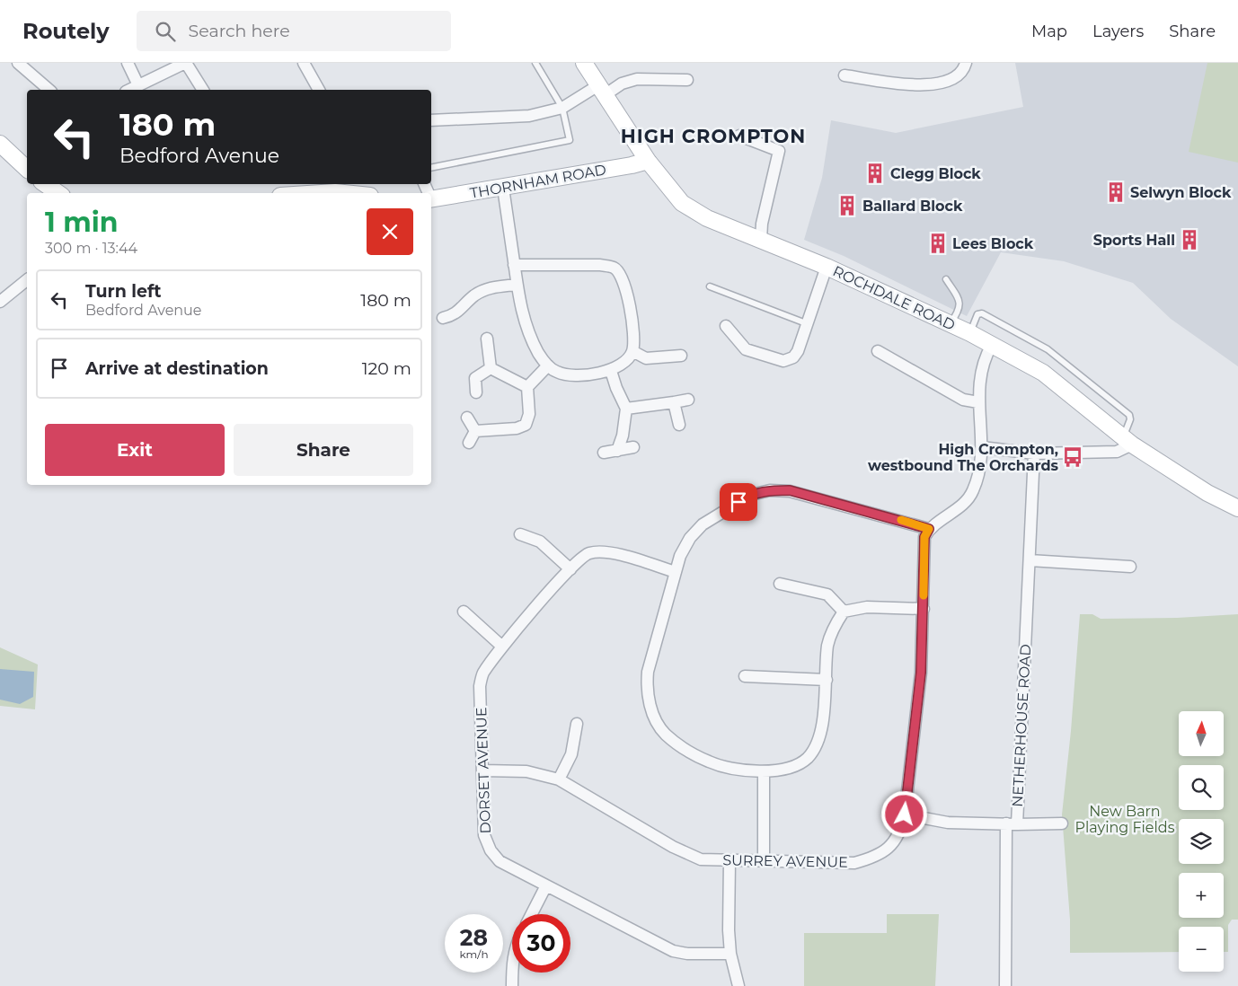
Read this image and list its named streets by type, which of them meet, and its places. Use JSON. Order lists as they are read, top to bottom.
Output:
{
  "streets": {
    "main road": ["THORNHAM ROAD", "ROCHDALE ROAD"],
    "street": ["NETHERHOUSE ROAD", "DORSET AVENUE", "SURREY AVENUE"]
  },
  "crossings": [
    ["THORNHAM ROAD", "ROCHDALE ROAD"],
    ["DORSET AVENUE", "SURREY AVENUE"]
  ],
  "districts": ["HIGH CROMPTON"],
  "parks": ["New Barn Playing Fields"],
  "places": {
    "building": [
      "Clegg Block",
      "Selwyn Block",
      "Ballard Block",
      "Sports Hall",
      "Lees Block"
    ],
    "bus stop": ["High Crompton, westbound The Orchards"]
  },
  "north": "top",
  "page": {
    "header": "Routely",
    "search": "Search here",
    "nav": ["Map", "Layers", "Share"],
    "turn": ["180 m", "Bedford Avenue"],
    "heading": ["1 min", "300 m · 13:44"],
    "list": [
      {
        "name": "Turn left",
        "note": "Bedford Avenue",
        "value": "180 m"
      },
      {
        "name": "Arrive at destination",
        "value": "120 m"
      }
    ],
    "buttons": ["Exit", "Share"],
    "map_buttons": ["+", "−"],
    "speed": "28 km/h",
    "limit": "30"
  }
}
